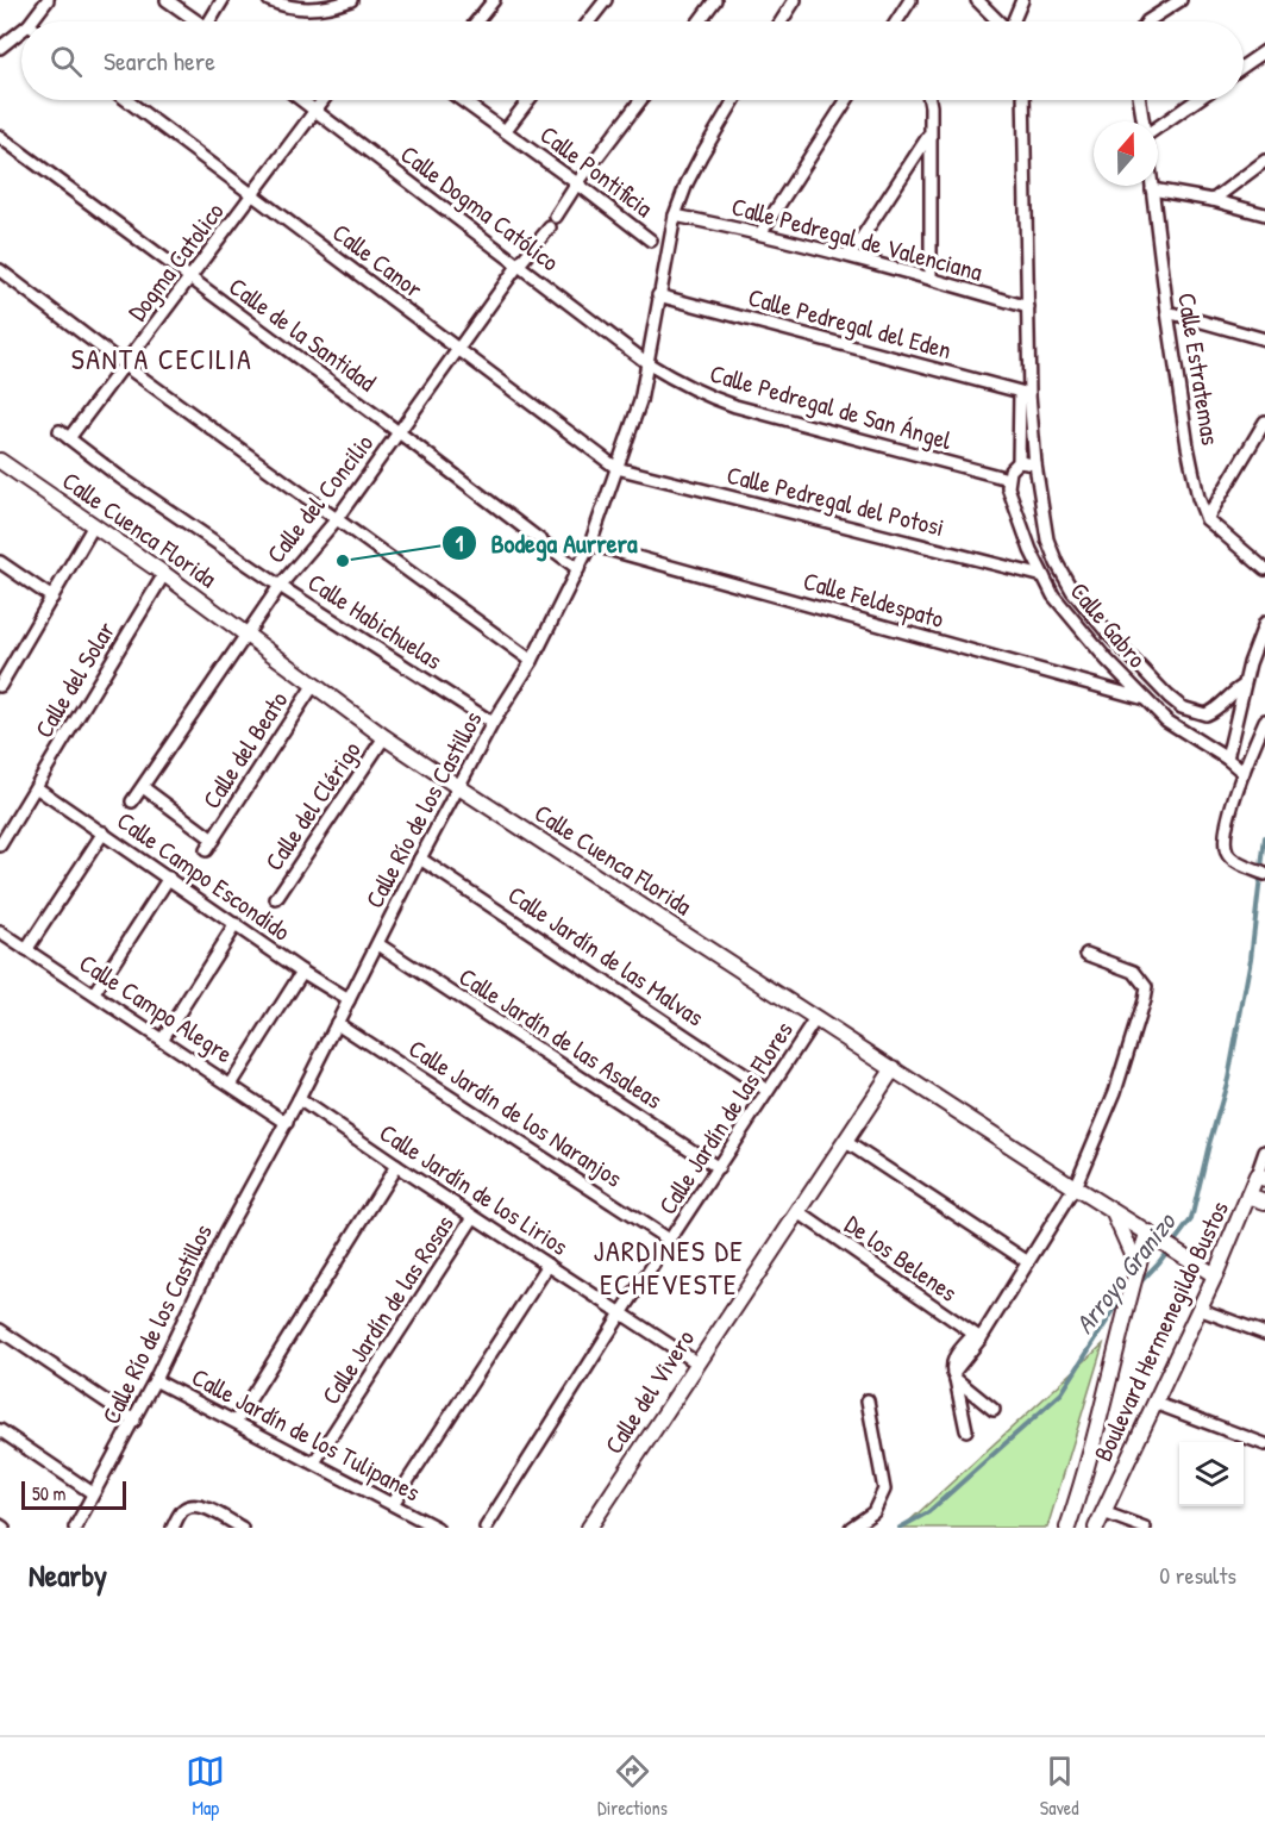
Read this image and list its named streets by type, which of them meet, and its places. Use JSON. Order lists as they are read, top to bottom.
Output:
{
  "streets": {
    "street": [
      "Calle Pontificia",
      "Calle Dogma Católico",
      "Calle Pedregal de Valenciana",
      "Calle Canor",
      "Dogma Catolico",
      "Calle Pedregal del Eden",
      "Calle de la Santidad",
      "Calle Estratemas",
      "Calle Pedregal de San Ángel",
      "Calle del Concilio",
      "Calle Pedregal del Potosi",
      "Calle Cuenca Florida",
      "Calle Feldespato",
      "Calle Habichuelas",
      "Calle Gabro",
      "Calle del Solar",
      "Calle del Beato",
      "Calle del Clérigo",
      "Calle Río de los Castillos",
      "Calle Campo Escondido",
      "Calle Jardín de las Malvas",
      "Calle Campo Alegre",
      "Calle Jardín de las Asaleas",
      "Calle Jardín de los Naranjos",
      "Calle Jardín de las Flores",
      "Calle Jardín de los Lirios",
      "De los Belenes",
      "Calle Jardín de las Rosas",
      "Boulevard Hermenegildo Bustos",
      "Calle del Vivero",
      "Calle Jardín de los Tulipanes"
    ]
  },
  "crossings": [
    ["Calle Pontificia", "Calle del Concilio"],
    ["Calle Dogma Católico", "Dogma Catolico"],
    ["Calle Dogma Católico", "Calle Pedregal de San Ángel"],
    ["Calle Dogma Católico", "Calle del Concilio"],
    ["Calle Dogma Católico", "Calle Río de los Castillos"],
    ["Calle Pedregal de Valenciana", "Calle Gabro"],
    ["Calle Pedregal de Valenciana", "Calle Río de los Castillos"],
    ["Calle Canor", "Dogma Catolico"],
    ["Calle Canor", "Calle del Concilio"],
    ["Calle Canor", "Calle Pedregal del Potosi"],
    ["Calle Canor", "Calle Río de los Castillos"],
    ["Dogma Catolico", "Calle de la Santidad"],
    ["Dogma Catolico", "Calle Habichuelas"],
    ["Calle Pedregal del Eden", "Calle Gabro"],
    ["Calle Pedregal del Eden", "Calle Río de los Castillos"],
    ["Calle de la Santidad", "Calle del Concilio"],
    ["Calle de la Santidad", "Calle Río de los Castillos"],
    ["Calle Pedregal de San Ángel", "Calle Gabro"],
    ["Calle Pedregal de San Ángel", "Calle Río de los Castillos"],
    ["Calle del Concilio", "Calle Cuenca Florida"],
    ["Calle del Concilio", "Calle Habichuelas"],
    ["Calle Pedregal del Potosi", "Calle Gabro"],
    ["Calle Pedregal del Potosi", "Calle Río de los Castillos"],
    ["Calle Cuenca Florida", "Calle del Solar"],
    ["Calle Cuenca Florida", "Calle del Beato"],
    ["Calle Cuenca Florida", "Calle del Clérigo"],
    ["Calle Cuenca Florida", "Calle Río de los Castillos"],
    ["Calle Cuenca Florida", "Calle Jardín de las Flores"],
    ["Calle Cuenca Florida", "Boulevard Hermenegildo Bustos"],
    ["Calle Cuenca Florida", "Calle del Vivero"],
    ["Calle Feldespato", "Calle Gabro"],
    ["Calle Feldespato", "Calle Río de los Castillos"],
    ["Calle Habichuelas", "Calle Río de los Castillos"],
    ["Calle del Solar", "Calle Campo Escondido"],
    ["Calle Río de los Castillos", "Calle Campo Escondido"],
    ["Calle Río de los Castillos", "Calle Jardín de las Malvas"],
    ["Calle Río de los Castillos", "Calle Campo Alegre"],
    ["Calle Río de los Castillos", "Calle Jardín de las Asaleas"],
    ["Calle Río de los Castillos", "Calle Jardín de los Naranjos"],
    ["Calle Río de los Castillos", "Calle Jardín de los Lirios"],
    ["Calle Río de los Castillos", "Calle Jardín de los Tulipanes"],
    ["Calle Jardín de las Malvas", "Calle Jardín de las Flores"],
    ["Calle Jardín de las Asaleas", "Calle Jardín de las Flores"],
    ["Calle Jardín de los Naranjos", "Calle Jardín de las Flores"],
    ["Calle Jardín de las Flores", "Calle Jardín de los Lirios"],
    ["Calle Jardín de los Lirios", "Calle Jardín de las Rosas"],
    ["Calle Jardín de los Lirios", "Calle del Vivero"],
    ["De los Belenes", "Calle del Vivero"],
    ["Calle Jardín de las Rosas", "Calle Jardín de los Tulipanes"]
  ],
  "districts": ["SANTA CECILIA", "JARDINES DE ECHEVESTE"],
  "water": ["Arroyo Granizo"],
  "places": ["Bodega Aurrera"],
  "scale_bar": "50 m",
  "north": "top",
  "page": {
    "search": "Search here",
    "scale": "50 m",
    "heading": ["Nearby", "0 results"],
    "nav": ["Map", "Directions", "Saved"]
  }
}
